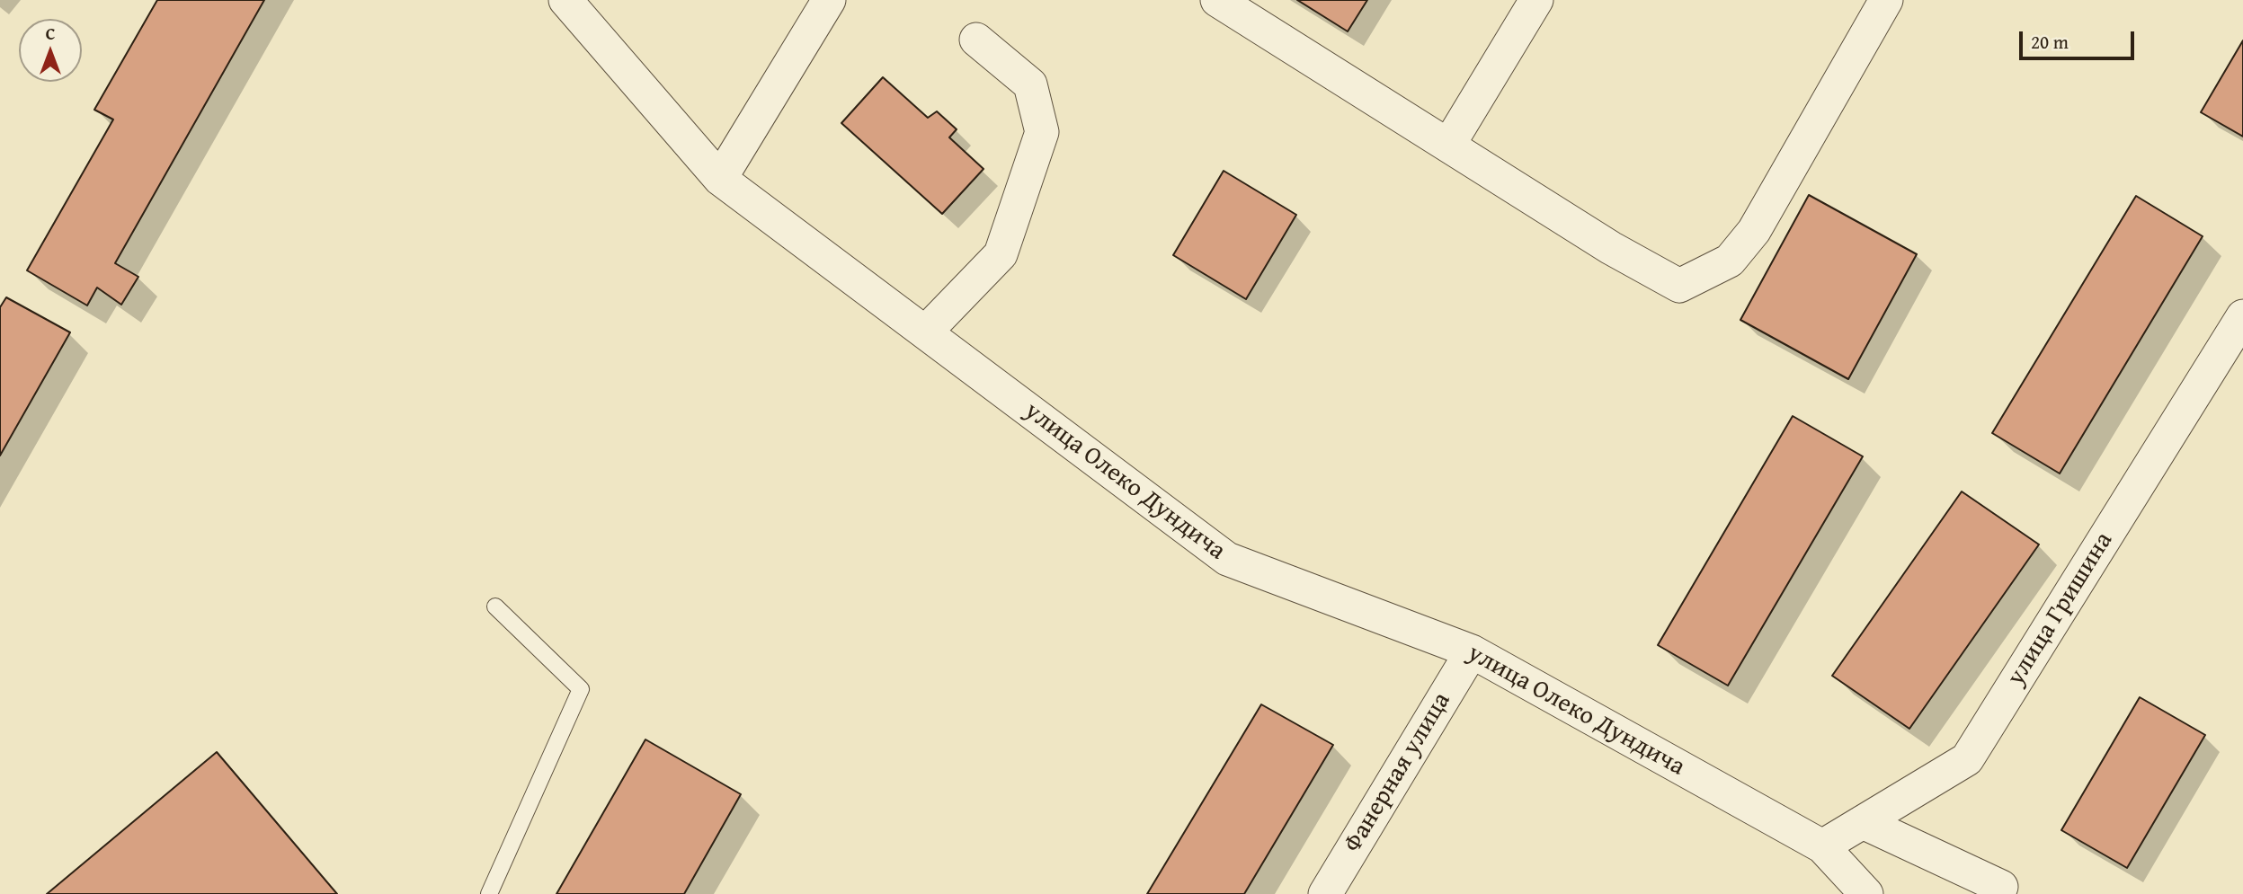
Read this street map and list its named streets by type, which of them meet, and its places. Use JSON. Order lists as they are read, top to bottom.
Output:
{
  "streets": {
    "street": ["улица Олеко Дундича", "улица Гришина", "Фанерная улица"]
  },
  "crossings": [
    ["улица Олеко Дундича", "улица Гришина"],
    ["улица Олеко Дундича", "Фанерная улица"]
  ],
  "scale_bar": "20 m",
  "north": "top"
}
